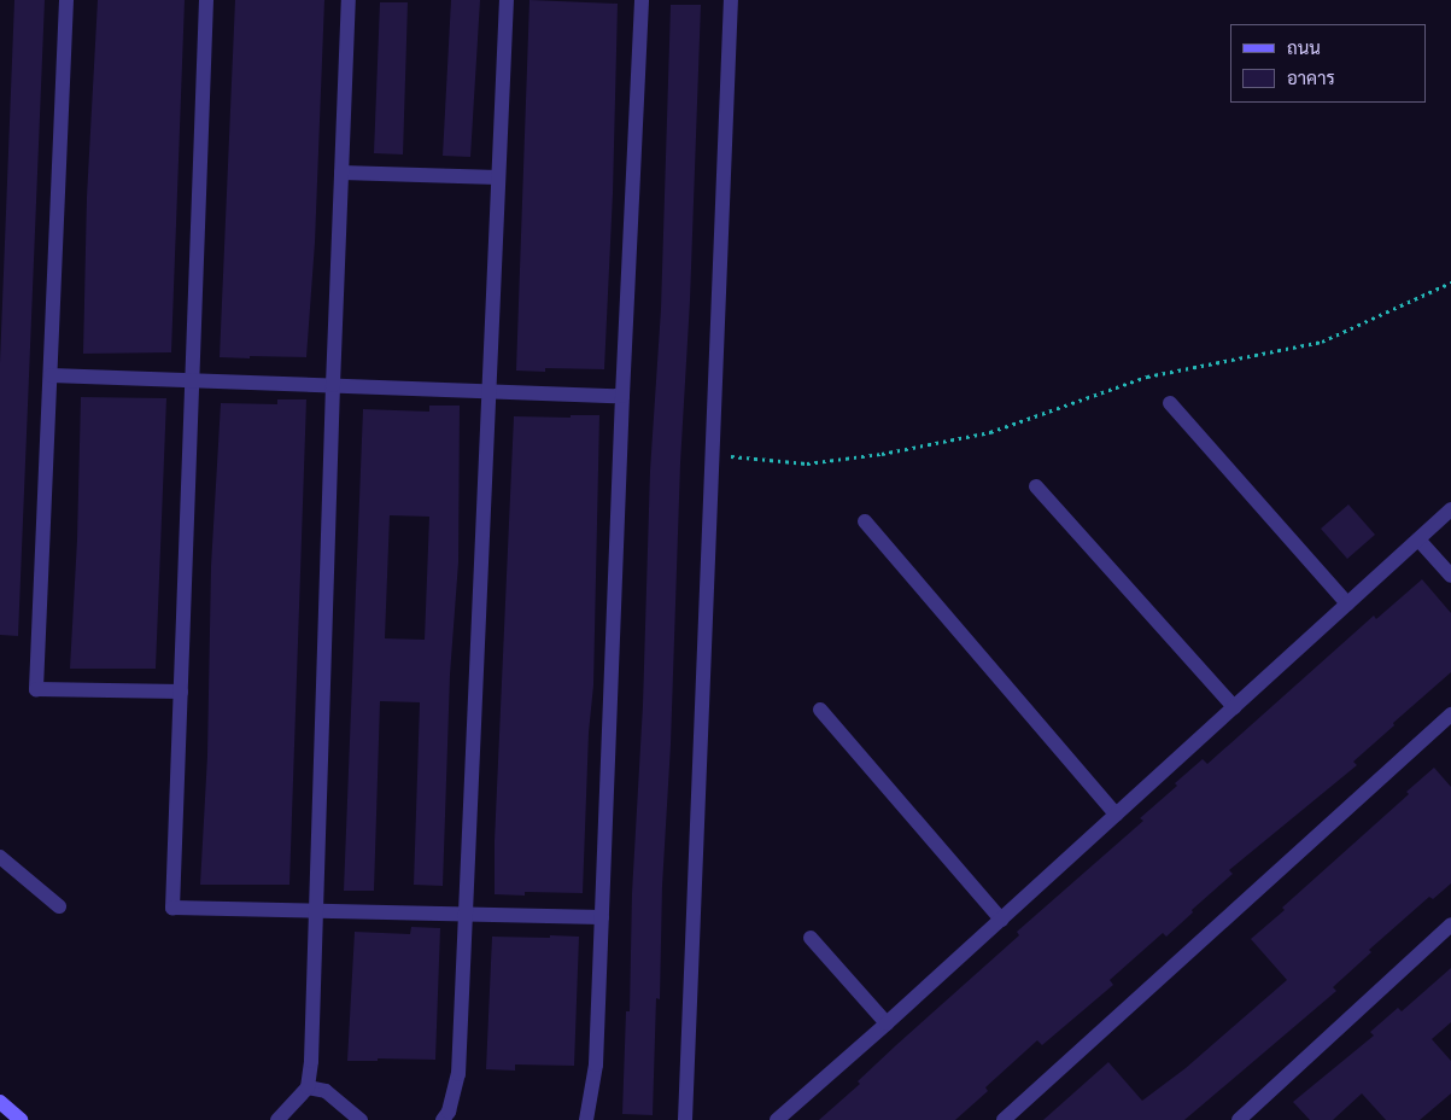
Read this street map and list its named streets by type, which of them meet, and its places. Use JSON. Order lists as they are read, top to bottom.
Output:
{
  "legend": ["ถนน", "อาคาร"]
}
